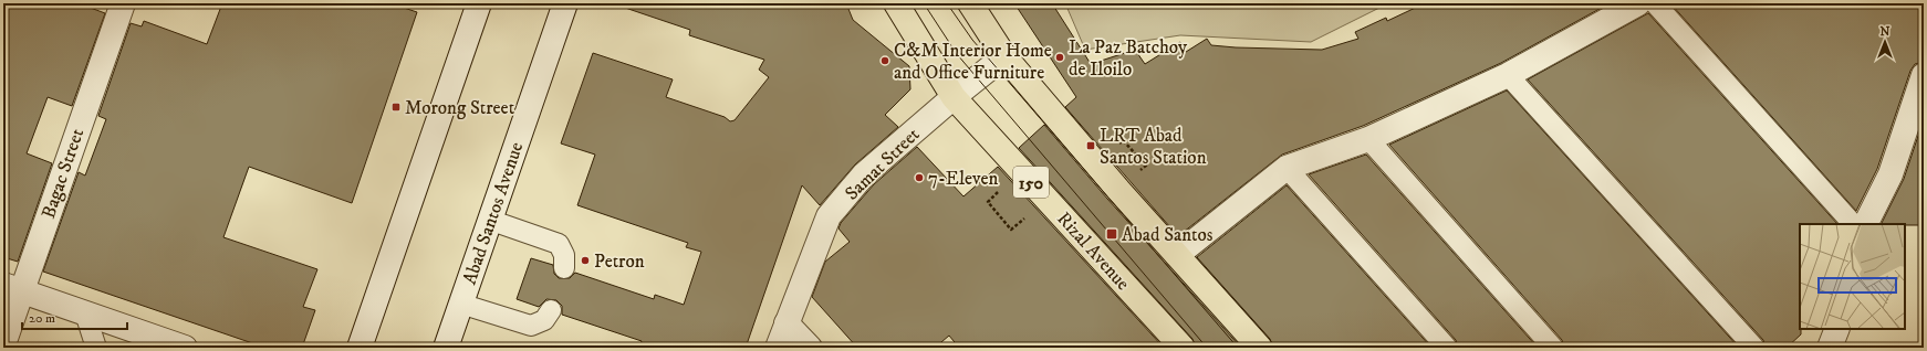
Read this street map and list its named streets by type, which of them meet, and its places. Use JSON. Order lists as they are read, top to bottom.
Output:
{
  "streets": {
    "main road": ["150", "Rizal Avenue"],
    "street": ["Samat Street", "Bagac Street", "Abad Santos Avenue"]
  },
  "crossings": [
    ["Samat Street", "Rizal Avenue"]
  ],
  "places": {
    "other": [
      "La Paz Batchoy de Iloilo",
      "C&M Interior Home and Office Furniture",
      "7-Eleven",
      "Petron"
    ],
    "transit": ["Morong Street", "LRT Abad Santos Station", "Abad Santos"]
  },
  "scale_bar": "20 m",
  "north": "top"
}
